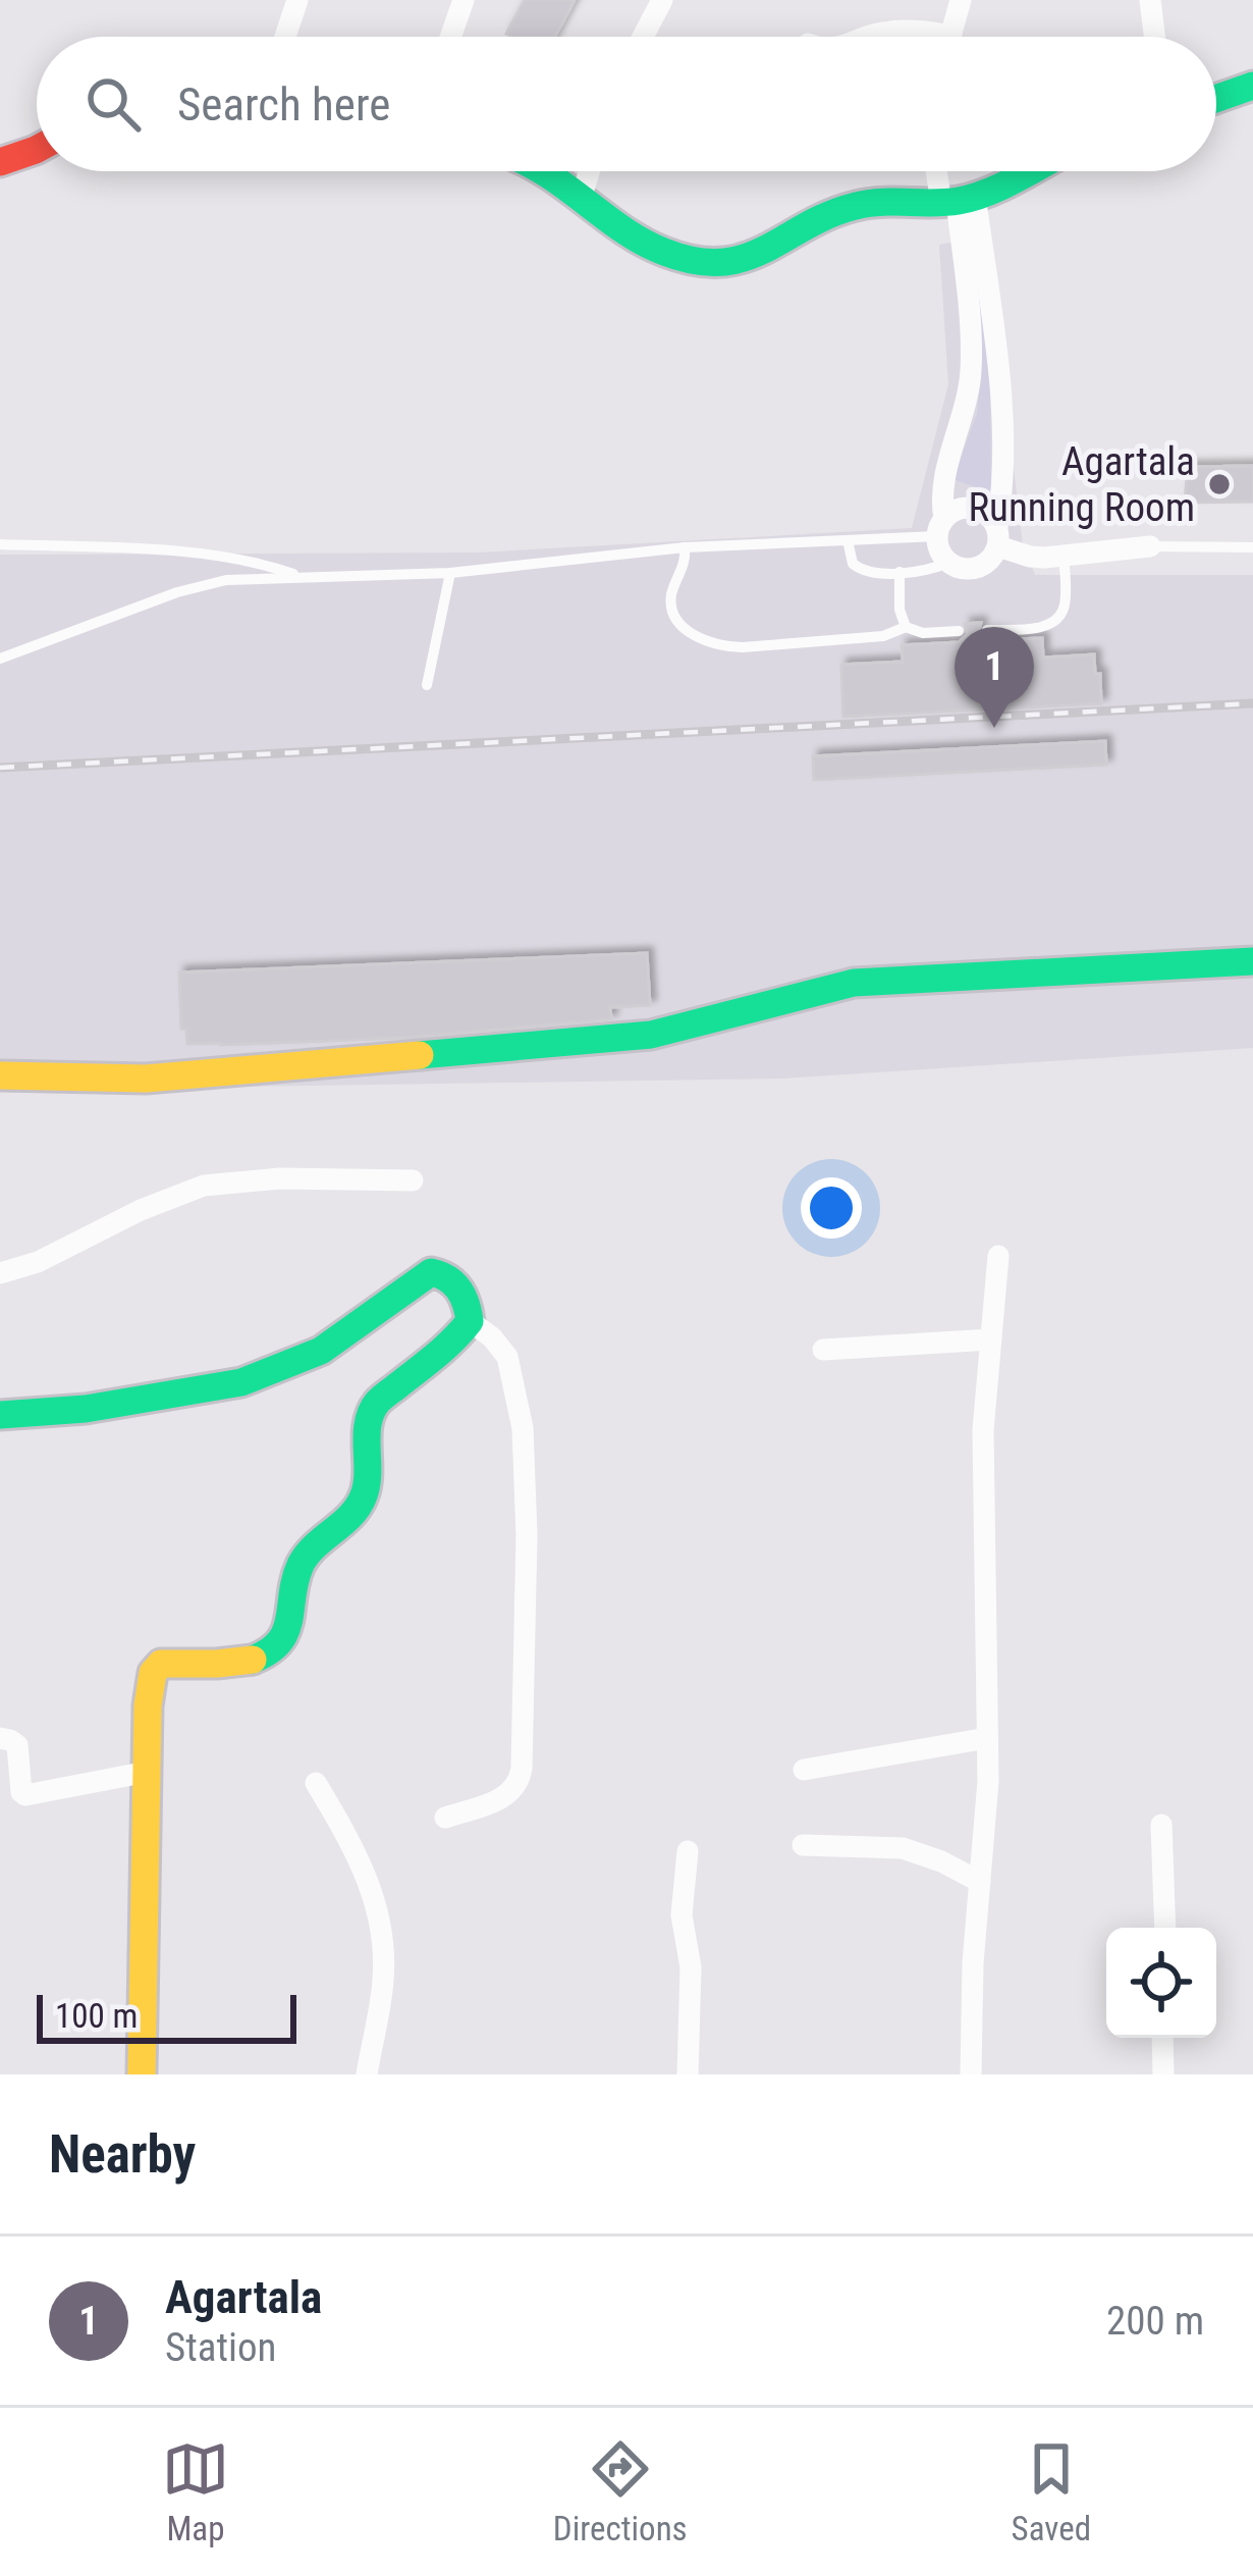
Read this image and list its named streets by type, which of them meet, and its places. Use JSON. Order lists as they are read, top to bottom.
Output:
{
  "places": ["Agartala Running Room"],
  "scale_bar": "100 m",
  "page": {
    "search": "Search here",
    "pins": "1",
    "scale": "100 m",
    "heading": "Nearby",
    "list": [
      {
        "mark": "1",
        "name": "Agartala",
        "note": "Station",
        "value": "200 m"
      }
    ],
    "nav": ["Map", "Directions", "Saved"]
  }
}
